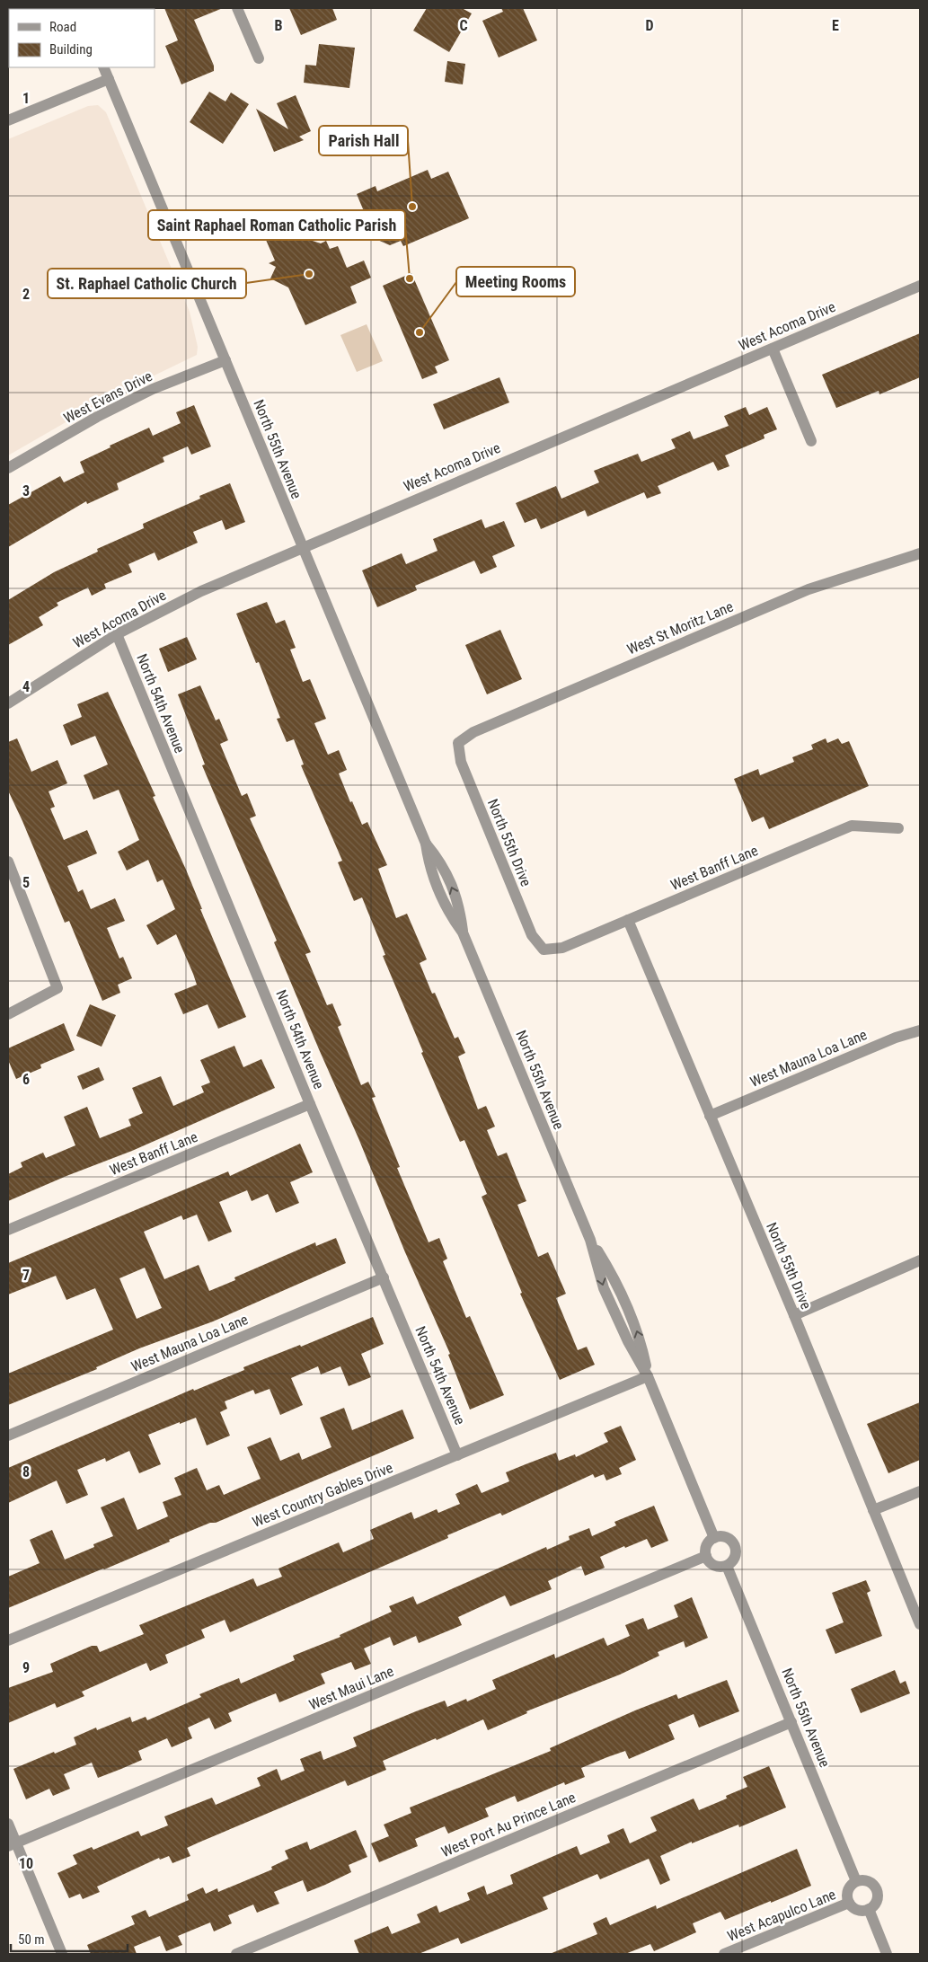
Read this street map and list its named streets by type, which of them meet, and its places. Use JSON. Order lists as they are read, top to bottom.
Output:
{
  "streets": {
    "street": [
      "West Acoma Drive",
      "West Evans Drive",
      "North 55th Avenue",
      "West St Moritz Lane",
      "North 54th Avenue",
      "North 55th Drive",
      "West Banff Lane",
      "West Mauna Loa Lane",
      "West Country Gables Drive",
      "West Maui Lane",
      "West Port Au Prince Lane",
      "West Acapulco Lane"
    ]
  },
  "crossings": [
    ["West Acoma Drive", "North 55th Avenue"],
    ["West Acoma Drive", "North 54th Avenue"],
    ["West Evans Drive", "North 55th Avenue"],
    ["North 55th Avenue", "West Country Gables Drive"],
    ["North 55th Avenue", "West Maui Lane"],
    ["North 55th Avenue", "West Port Au Prince Lane"],
    ["North 55th Avenue", "West Acapulco Lane"],
    ["West St Moritz Lane", "North 55th Drive"],
    ["North 54th Avenue", "West Banff Lane"],
    ["North 54th Avenue", "West Mauna Loa Lane"],
    ["North 54th Avenue", "West Country Gables Drive"],
    ["North 55th Drive", "West Banff Lane"],
    ["North 55th Drive", "West Mauna Loa Lane"]
  ],
  "places": [
    "Parish Hall",
    "St. Raphael Catholic Church",
    "Saint Raphael Roman Catholic Parish",
    "Meeting Rooms"
  ],
  "legend": ["Road", "Building"],
  "scale_bar": "50 m",
  "grid": {
    "columns": [
      "B",
      "C",
      "D",
      "E"
    ],
    "rows": [
      "1",
      "2",
      "3",
      "4",
      "5",
      "6",
      "7",
      "8",
      "9",
      "10"
    ]
  }
}
